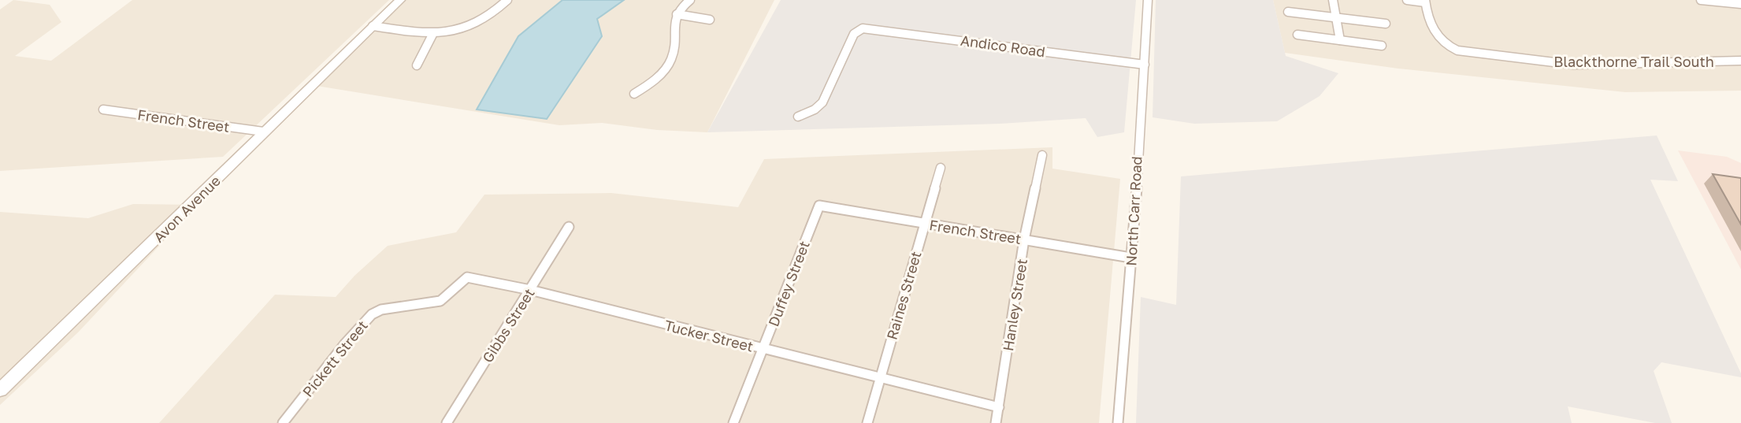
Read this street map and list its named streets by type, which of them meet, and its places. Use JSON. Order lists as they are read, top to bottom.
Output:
{
  "streets": {
    "main road": ["Avon Avenue"],
    "street": [
      "Andico Road",
      "Blackthorne Trail South",
      "French Street",
      "North Carr Road",
      "Duffey Street",
      "Raines Street",
      "Hanley Street",
      "Gibbs Street",
      "Tucker Street",
      "Pickett Street"
    ]
  },
  "crossings": [
    ["Andico Road", "North Carr Road"],
    ["French Street", "Avon Avenue"],
    ["French Street", "North Carr Road"],
    ["French Street", "Duffey Street"],
    ["French Street", "Raines Street"],
    ["French Street", "Hanley Street"],
    ["Duffey Street", "Tucker Street"],
    ["Raines Street", "Tucker Street"],
    ["Hanley Street", "Tucker Street"],
    ["Gibbs Street", "Tucker Street"],
    ["Tucker Street", "Pickett Street"]
  ]
}
